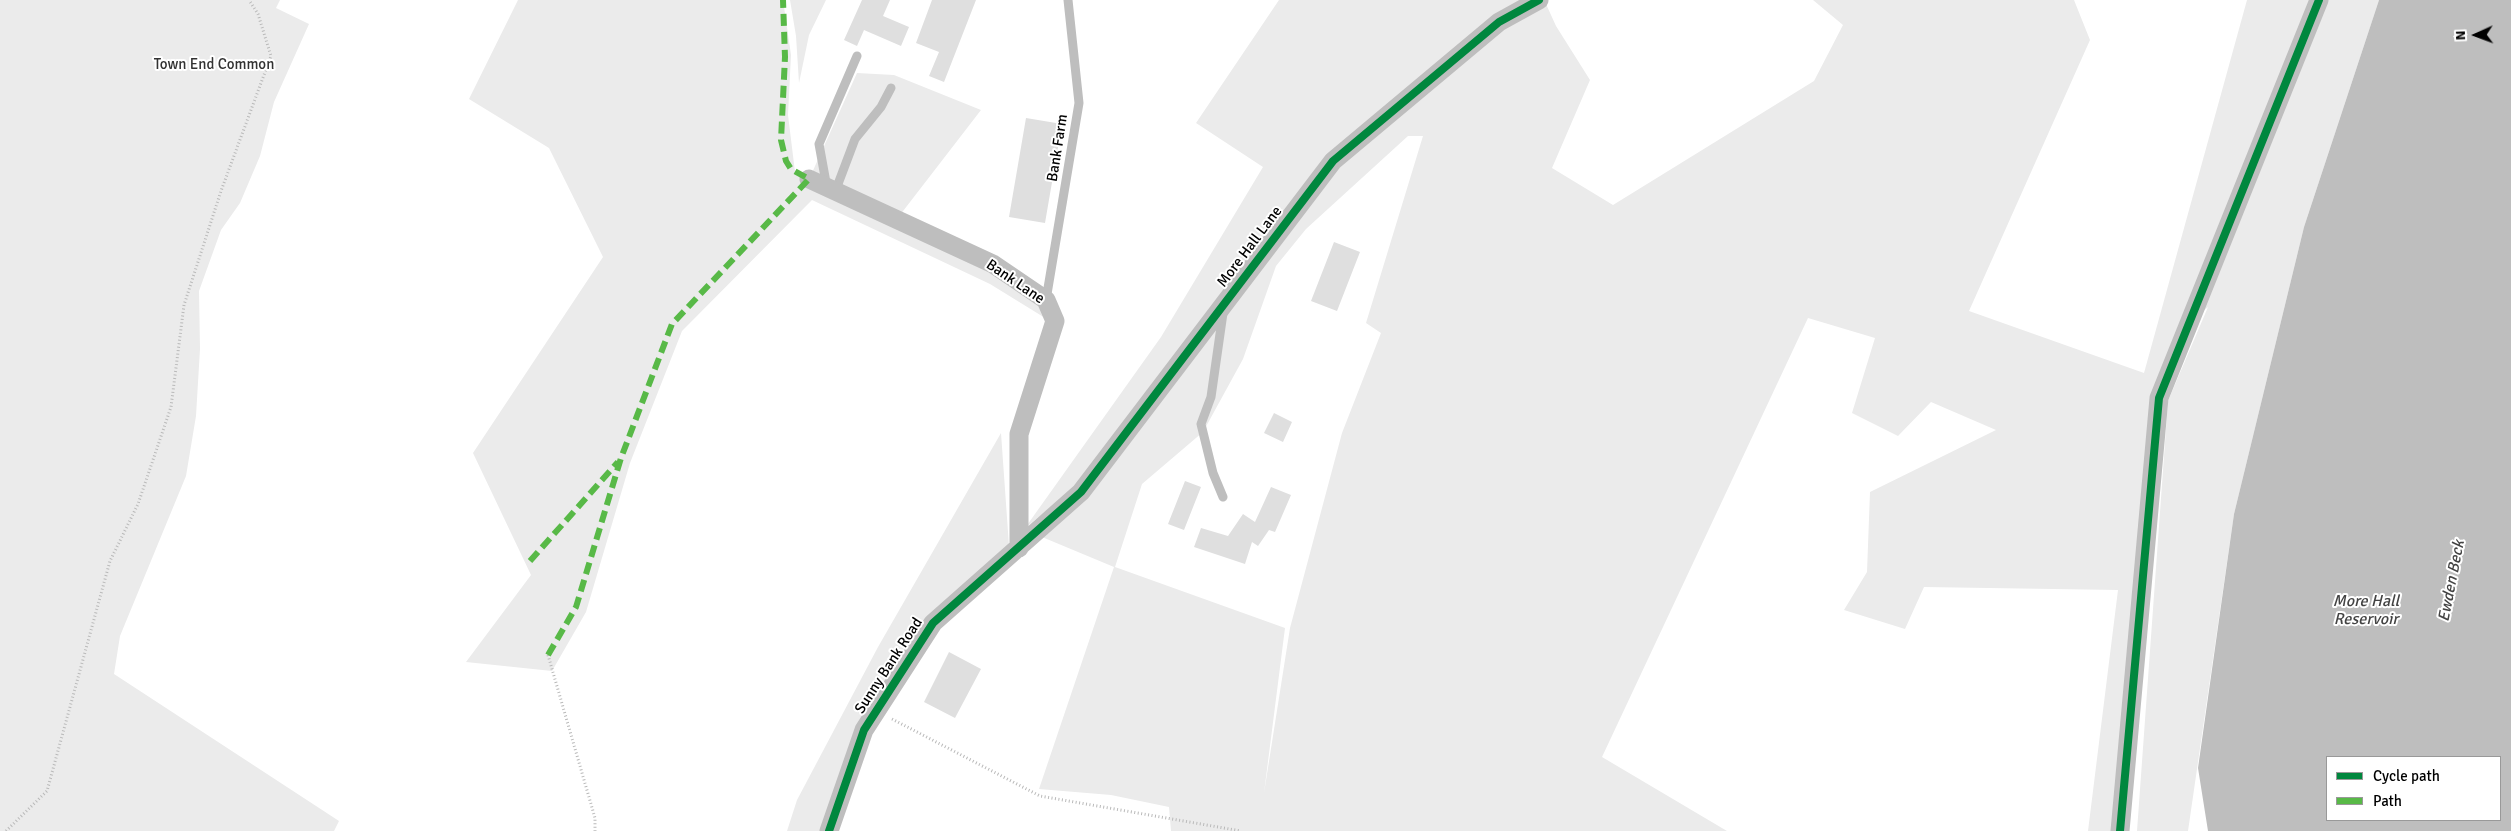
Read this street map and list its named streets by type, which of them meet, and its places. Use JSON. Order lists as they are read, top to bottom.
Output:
{
  "streets": {
    "street": ["More Hall Lane", "Bank Lane", "Sunny Bank Road"],
    "lane": ["Bank Farm"]
  },
  "crossings": [
    ["Bank Farm", "Bank Lane"],
    ["More Hall Lane", "Bank Lane"],
    ["More Hall Lane", "Sunny Bank Road"],
    ["Bank Lane", "Sunny Bank Road"]
  ],
  "water": ["Ewden Beck", "More Hall Reservoir"],
  "parks": ["Town End Common"],
  "legend": ["Cycle path", "Path"],
  "north": "left"
}
